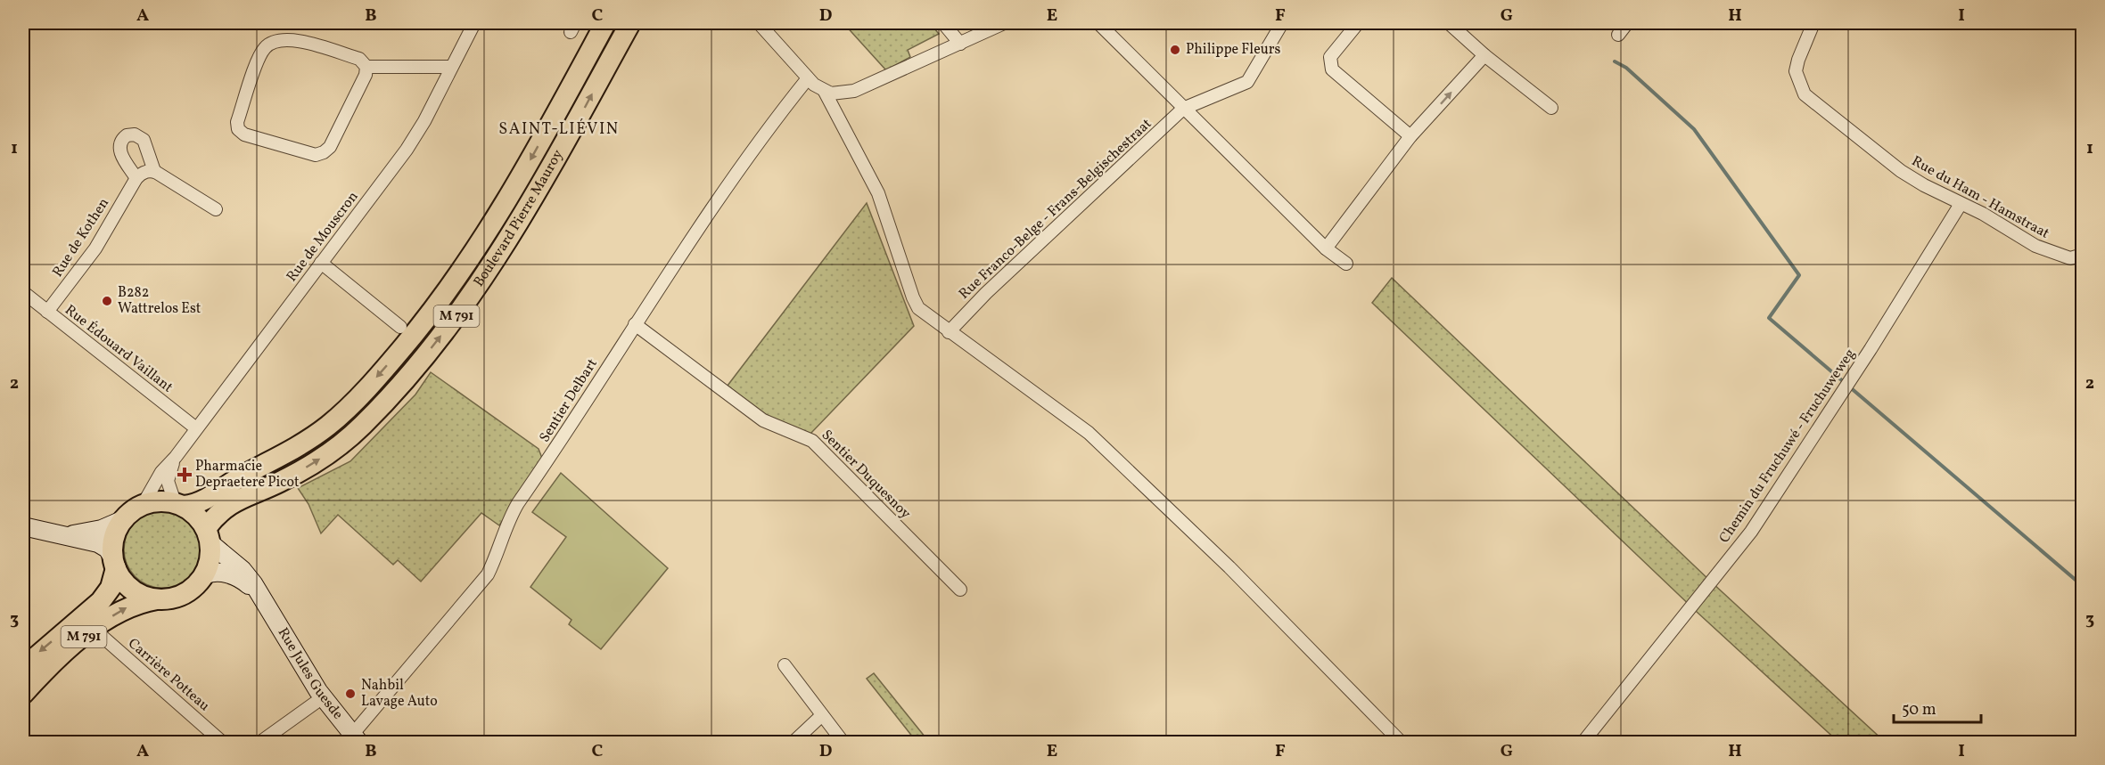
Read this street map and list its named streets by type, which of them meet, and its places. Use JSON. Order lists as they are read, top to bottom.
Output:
{
  "streets": {
    "main road": ["Boulevard Pierre Mauroy", "M 791", "Rue Jules Guesde"],
    "street": [
      "Rue du Ham - Hamstraat",
      "Rue Franco-Belge - Frans-Belgischestraat",
      "Rue de Mouscron",
      "Rue de Kothen",
      "Rue Édouard Vaillant",
      "Sentier Delbart",
      "Chemin du Fruchuwé - Fruchuweweg",
      "Sentier Duquesnoy",
      "Carrière Potteau"
    ]
  },
  "crossings": [
    ["Rue du Ham - Hamstraat", "Chemin du Fruchuwé - Fruchuweweg"],
    ["Boulevard Pierre Mauroy", "Rue de Mouscron"],
    ["Boulevard Pierre Mauroy", "M 791"],
    ["Boulevard Pierre Mauroy", "Rue Jules Guesde"],
    ["Rue de Mouscron", "M 791"],
    ["Rue de Mouscron", "Rue Édouard Vaillant"],
    ["Rue de Mouscron", "Rue Jules Guesde"],
    ["Rue de Kothen", "Rue Édouard Vaillant"],
    ["M 791", "Rue Jules Guesde"],
    ["M 791", "Carrière Potteau"],
    ["Sentier Delbart", "Sentier Duquesnoy"],
    ["Sentier Delbart", "Rue Jules Guesde"]
  ],
  "districts": ["SAINT-LIÉVIN"],
  "places": {
    "other": ["Philippe Fleurs", "B282 Wattrelos Est", "Nahbil Lavage Auto"],
    "health": ["Pharmacie Depraetere Picot"]
  },
  "scale_bar": "50 m",
  "grid": {
    "columns": [
      "A",
      "B",
      "C",
      "D",
      "E",
      "F",
      "G",
      "H",
      "I"
    ],
    "rows": ["1", "2", "3"]
  }
}
